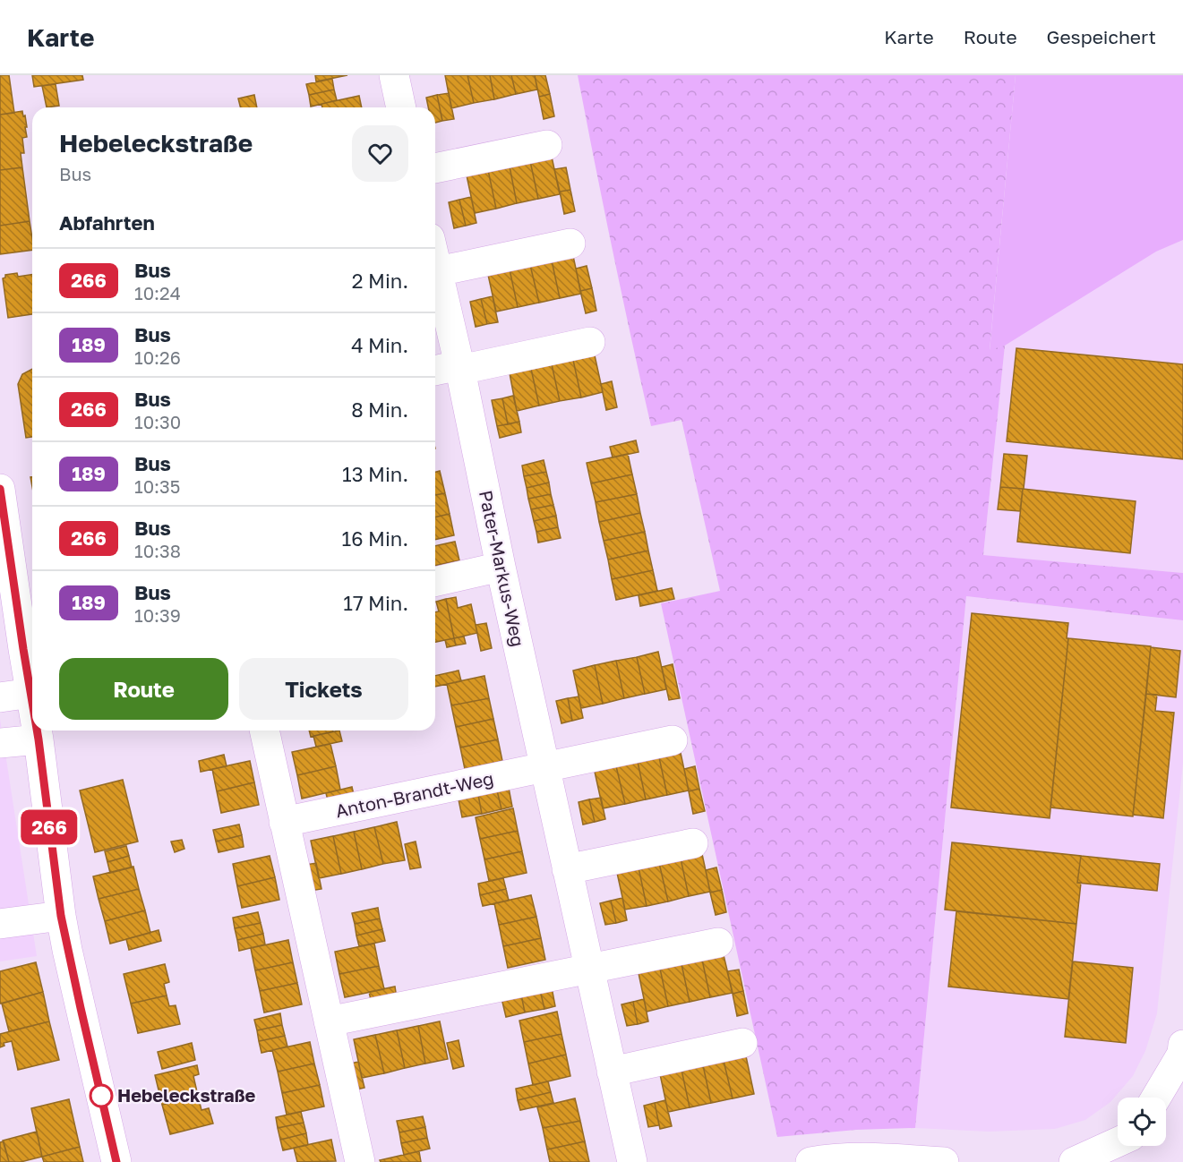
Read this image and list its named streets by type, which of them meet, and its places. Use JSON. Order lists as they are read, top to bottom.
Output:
{
  "streets": {
    "street": ["Pater-Markus-Weg", "Anton-Brandt-Weg"]
  },
  "crossings": [
    ["Pater-Markus-Weg", "Anton-Brandt-Weg"]
  ],
  "places": ["Hebeleckstraße"],
  "lines": ["bus line 266"],
  "page": {
    "header": "Karte",
    "nav": ["Karte", "Route", "Gespeichert"],
    "on_map": "266",
    "heading": [
      ["Hebeleckstraße", "Bus"],
      "Abfahrten"
    ],
    "list": [
      {
        "mark": "266",
        "name": "Bus",
        "note": "10:24",
        "value": "2 Min."
      },
      {
        "mark": "189",
        "name": "Bus",
        "note": "10:26",
        "value": "4 Min."
      },
      {
        "mark": "266",
        "name": "Bus",
        "note": "10:30",
        "value": "8 Min."
      },
      {
        "mark": "189",
        "name": "Bus",
        "note": "10:35",
        "value": "13 Min."
      },
      {
        "mark": "266",
        "name": "Bus",
        "note": "10:38",
        "value": "16 Min."
      },
      {
        "mark": "189",
        "name": "Bus",
        "note": "10:39",
        "value": "17 Min."
      }
    ],
    "buttons": ["Route", "Tickets"]
  }
}
